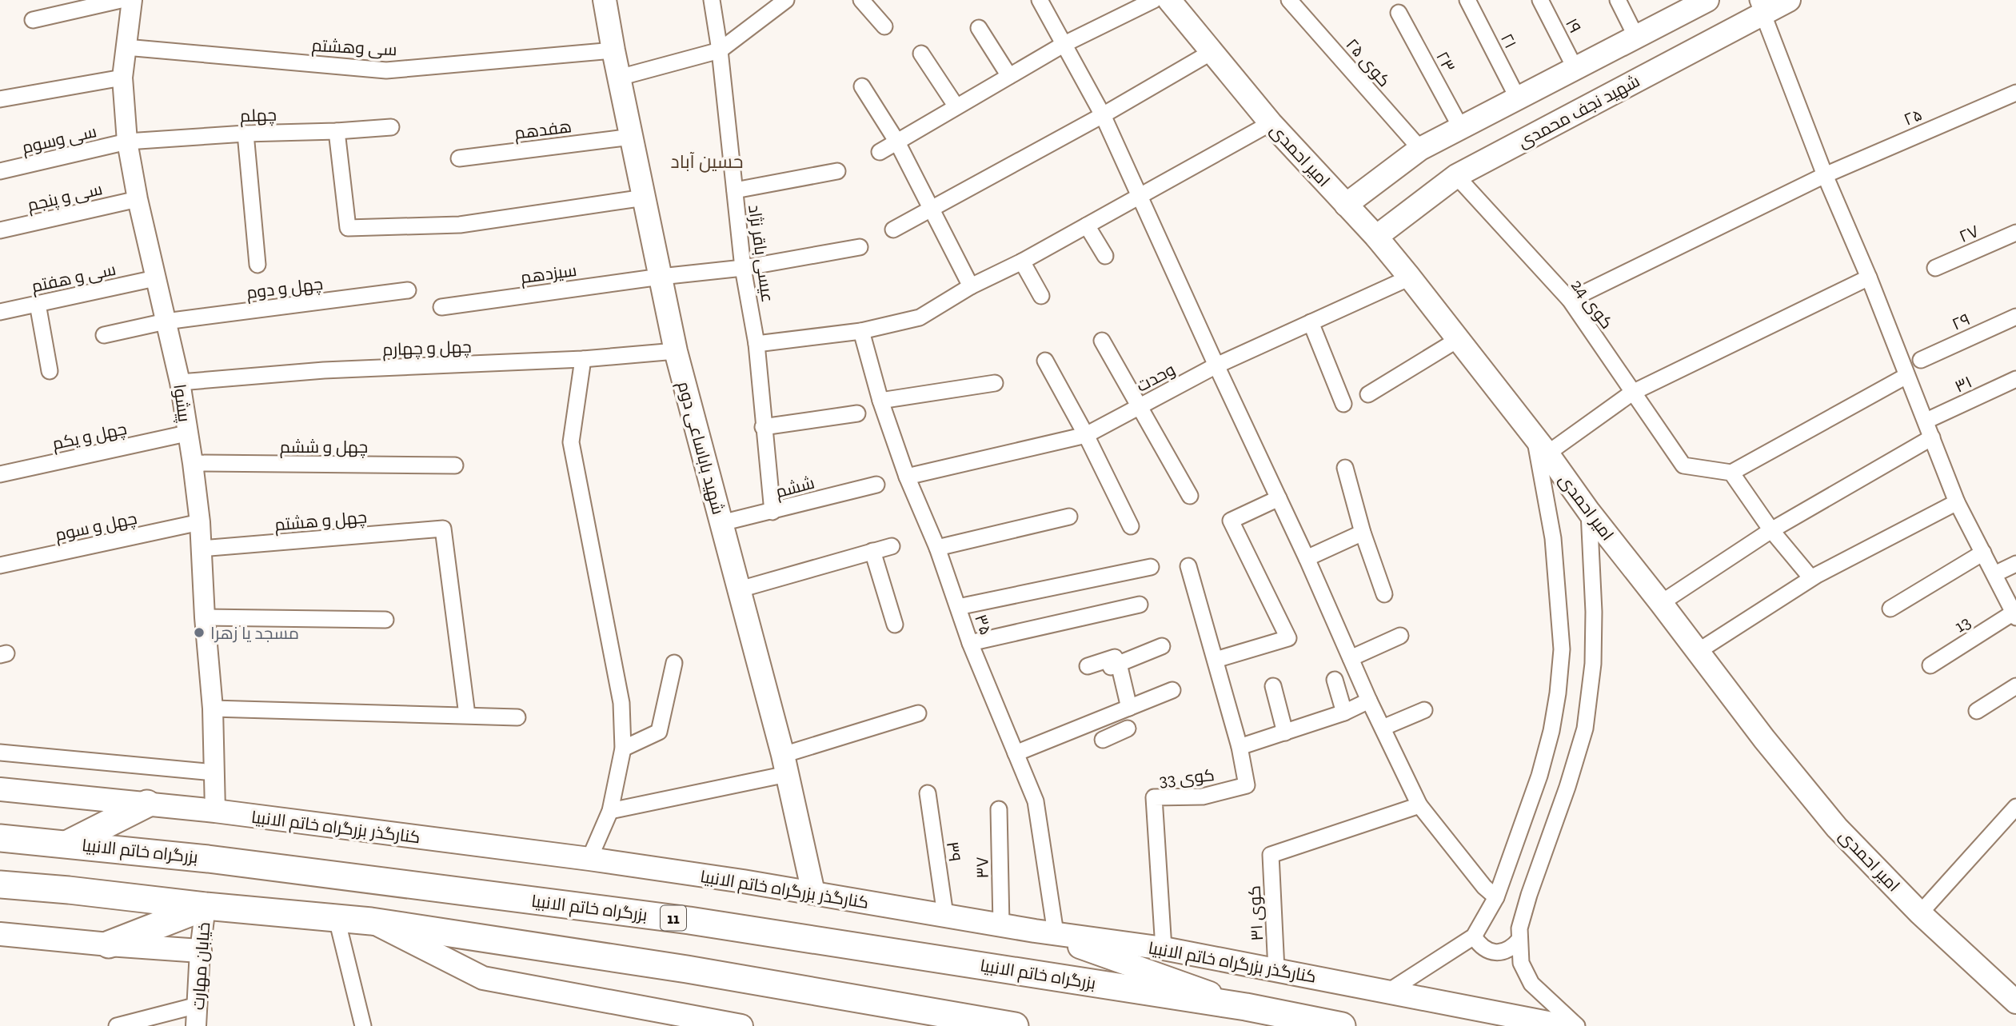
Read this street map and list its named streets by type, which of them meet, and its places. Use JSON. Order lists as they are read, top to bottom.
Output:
{
  "streets": {
    "highway": ["بزرگراه خاتم الانبیا", "11"],
    "main road": [
      "شهید نجف محمدی",
      "امیر احمدی",
      "شهید باباساعی دوم",
      "کنارگذر بزرگراه خاتم الانبیا"
    ],
    "street": [
      "۱۹",
      "۲۱",
      "سی وهشتم",
      "۲۳",
      "کوی ۲۵",
      "چهلم",
      "۲۵",
      "هفدهم",
      "سی وسوم",
      "سی و پنجم",
      "۲۷",
      "عیسی باقر نژاد",
      "سیزدهم",
      "سی و هفتم",
      "چهل و دوم",
      "کوی 24",
      "۲۹",
      "چهل و چهارم",
      "وحدت",
      "۳۱",
      "پیشوا",
      "چهل و یکم",
      "چهل و ششم",
      "ششم",
      "چهل و هشتم",
      "چهل و سوم",
      "13",
      "۳۵",
      "کوی 33",
      "۳۹",
      "۳۷",
      "کوی ۳۱",
      "خیابان مهارت"
    ]
  },
  "crossings": [
    ["سی وهشتم", "پیشوا"],
    ["سی وهشتم", "شهید باباساعی دوم"],
    ["شهید نجف محمدی", "امیر احمدی"],
    ["شهید نجف محمدی", "کوی 24"],
    ["چهلم", "سی وسوم"],
    ["چهلم", "پیشوا"],
    ["۲۵", "کوی 24"],
    ["هفدهم", "شهید باباساعی دوم"],
    ["سی وسوم", "پیشوا"],
    ["امیر احمدی", "وحدت"],
    ["سی و پنجم", "پیشوا"],
    ["عیسی باقر نژاد", "سیزدهم"],
    ["عیسی باقر نژاد", "ششم"],
    ["سیزدهم", "شهید باباساعی دوم"],
    ["سی و هفتم", "پیشوا"],
    ["چهل و دوم", "پیشوا"],
    ["چهل و چهارم", "پیشوا"],
    ["چهل و چهارم", "شهید باباساعی دوم"],
    ["وحدت", "۳۵"],
    ["پیشوا", "چهل و یکم"],
    ["پیشوا", "چهل و ششم"],
    ["پیشوا", "چهل و هشتم"],
    ["پیشوا", "چهل و سوم"],
    ["پیشوا", "کنارگذر بزرگراه خاتم الانبیا"],
    ["شهید باباساعی دوم", "ششم"],
    ["شهید باباساعی دوم", "کنارگذر بزرگراه خاتم الانبیا"],
    ["۳۵", "کنارگذر بزرگراه خاتم الانبیا"],
    ["کوی 33", "کنارگذر بزرگراه خاتم الانبیا"],
    ["کنارگذر بزرگراه خاتم الانبیا", "۳۹"],
    ["کنارگذر بزرگراه خاتم الانبیا", "۳۷"],
    ["کنارگذر بزرگراه خاتم الانبیا", "کوی ۳۱"]
  ],
  "districts": ["حسین آباد"],
  "places": ["مسجد یا زهرا"]
}
